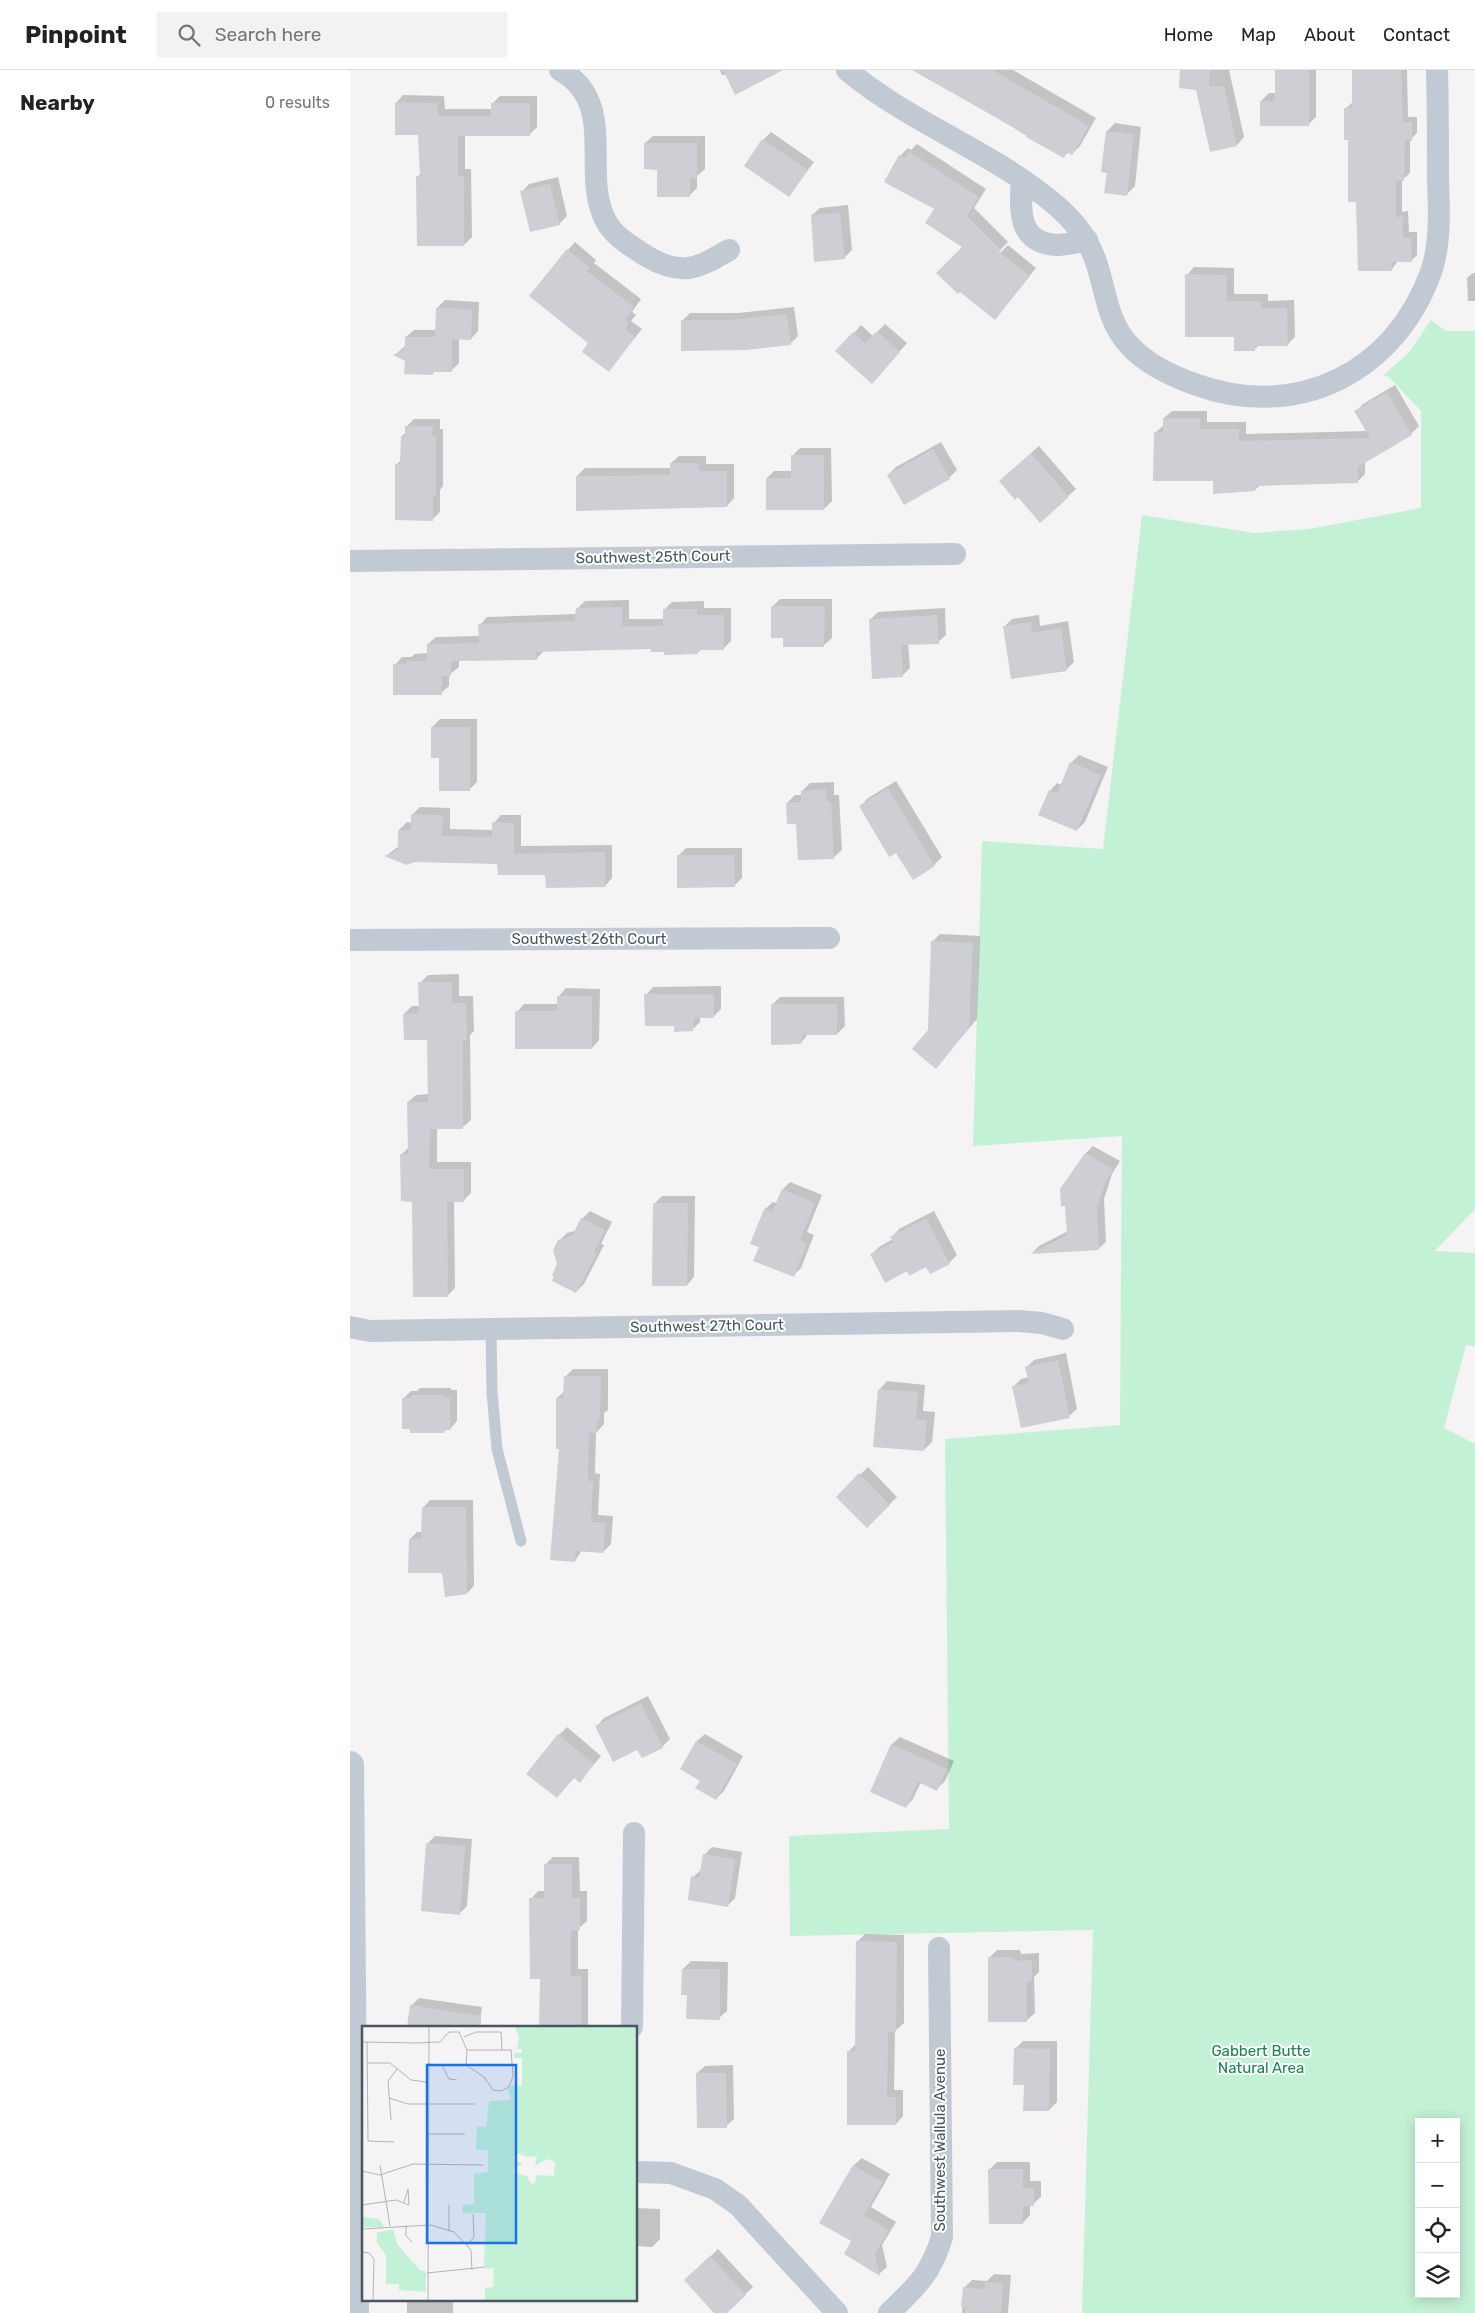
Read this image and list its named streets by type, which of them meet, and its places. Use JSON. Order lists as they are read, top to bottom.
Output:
{
  "streets": {
    "street": [
      "Southwest 25th Court",
      "Southwest 26th Court",
      "Southwest 27th Court",
      "Southwest Wallula Avenue"
    ]
  },
  "parks": ["Gabbert Butte Natural Area"],
  "page": {
    "header": "Pinpoint",
    "search": "Search here",
    "nav": [
      "Home",
      "Map",
      "About",
      "Contact"
    ],
    "heading": ["Nearby", "0 results"],
    "map_buttons": ["+", "−"]
  }
}
